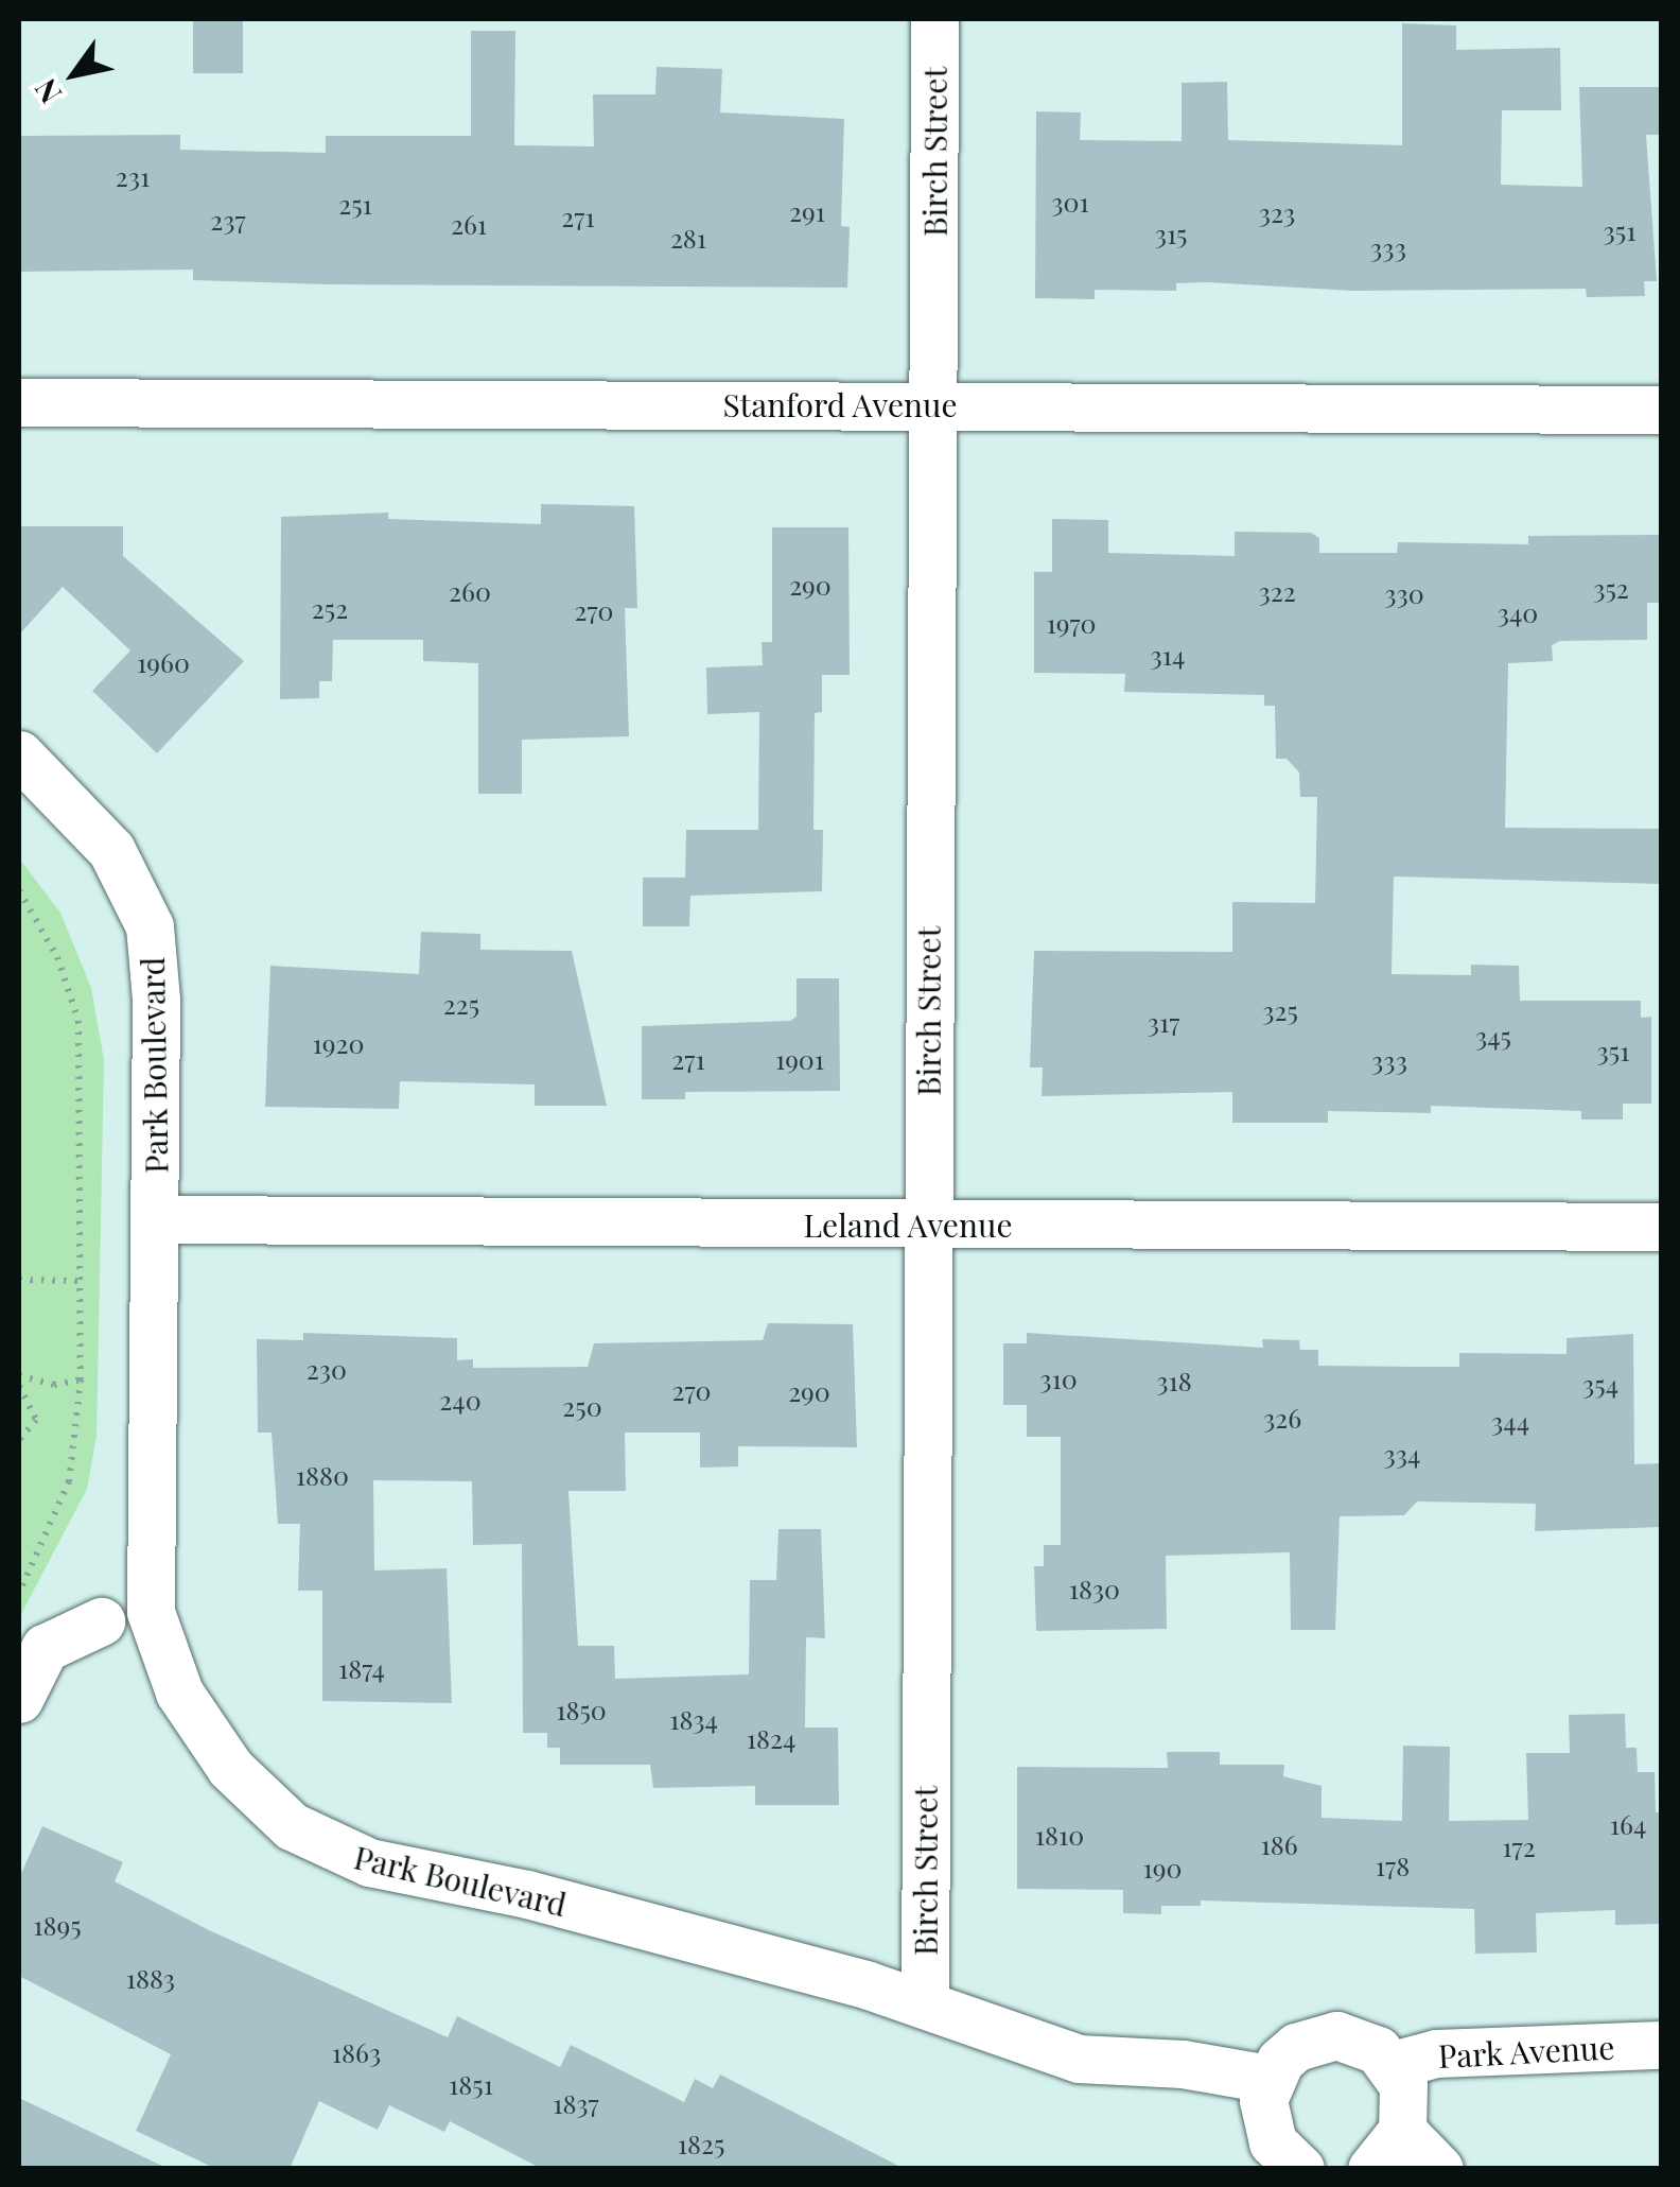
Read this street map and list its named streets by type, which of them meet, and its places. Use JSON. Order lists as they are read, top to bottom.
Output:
{
  "streets": {
    "street": [
      "Birch Street",
      "Stanford Avenue",
      "Park Boulevard",
      "Leland Avenue",
      "Park Avenue"
    ]
  },
  "crossings": [
    ["Birch Street", "Stanford Avenue"],
    ["Birch Street", "Park Boulevard"],
    ["Birch Street", "Leland Avenue"],
    ["Park Boulevard", "Leland Avenue"]
  ],
  "house_numbers": [
    "231",
    "301",
    "251",
    "291",
    "323",
    "271",
    "237",
    "261",
    "351",
    "315",
    "281",
    "333",
    "290",
    "352",
    "260",
    "322",
    "330",
    "252",
    "270",
    "340",
    "1970",
    "314",
    "1960",
    "225",
    "325",
    "317",
    "345",
    "1920",
    "351",
    "271",
    "1901",
    "333",
    "230",
    "310",
    "318",
    "354",
    "270",
    "290",
    "240",
    "250",
    "326",
    "344",
    "334",
    "1880",
    "1830",
    "1874",
    "1850",
    "1834",
    "1824",
    "164",
    "1810",
    "186",
    "172",
    "178",
    "190",
    "1895",
    "1883",
    "1863",
    "1851",
    "1837",
    "1825"
  ],
  "north": "bottom left"
}
